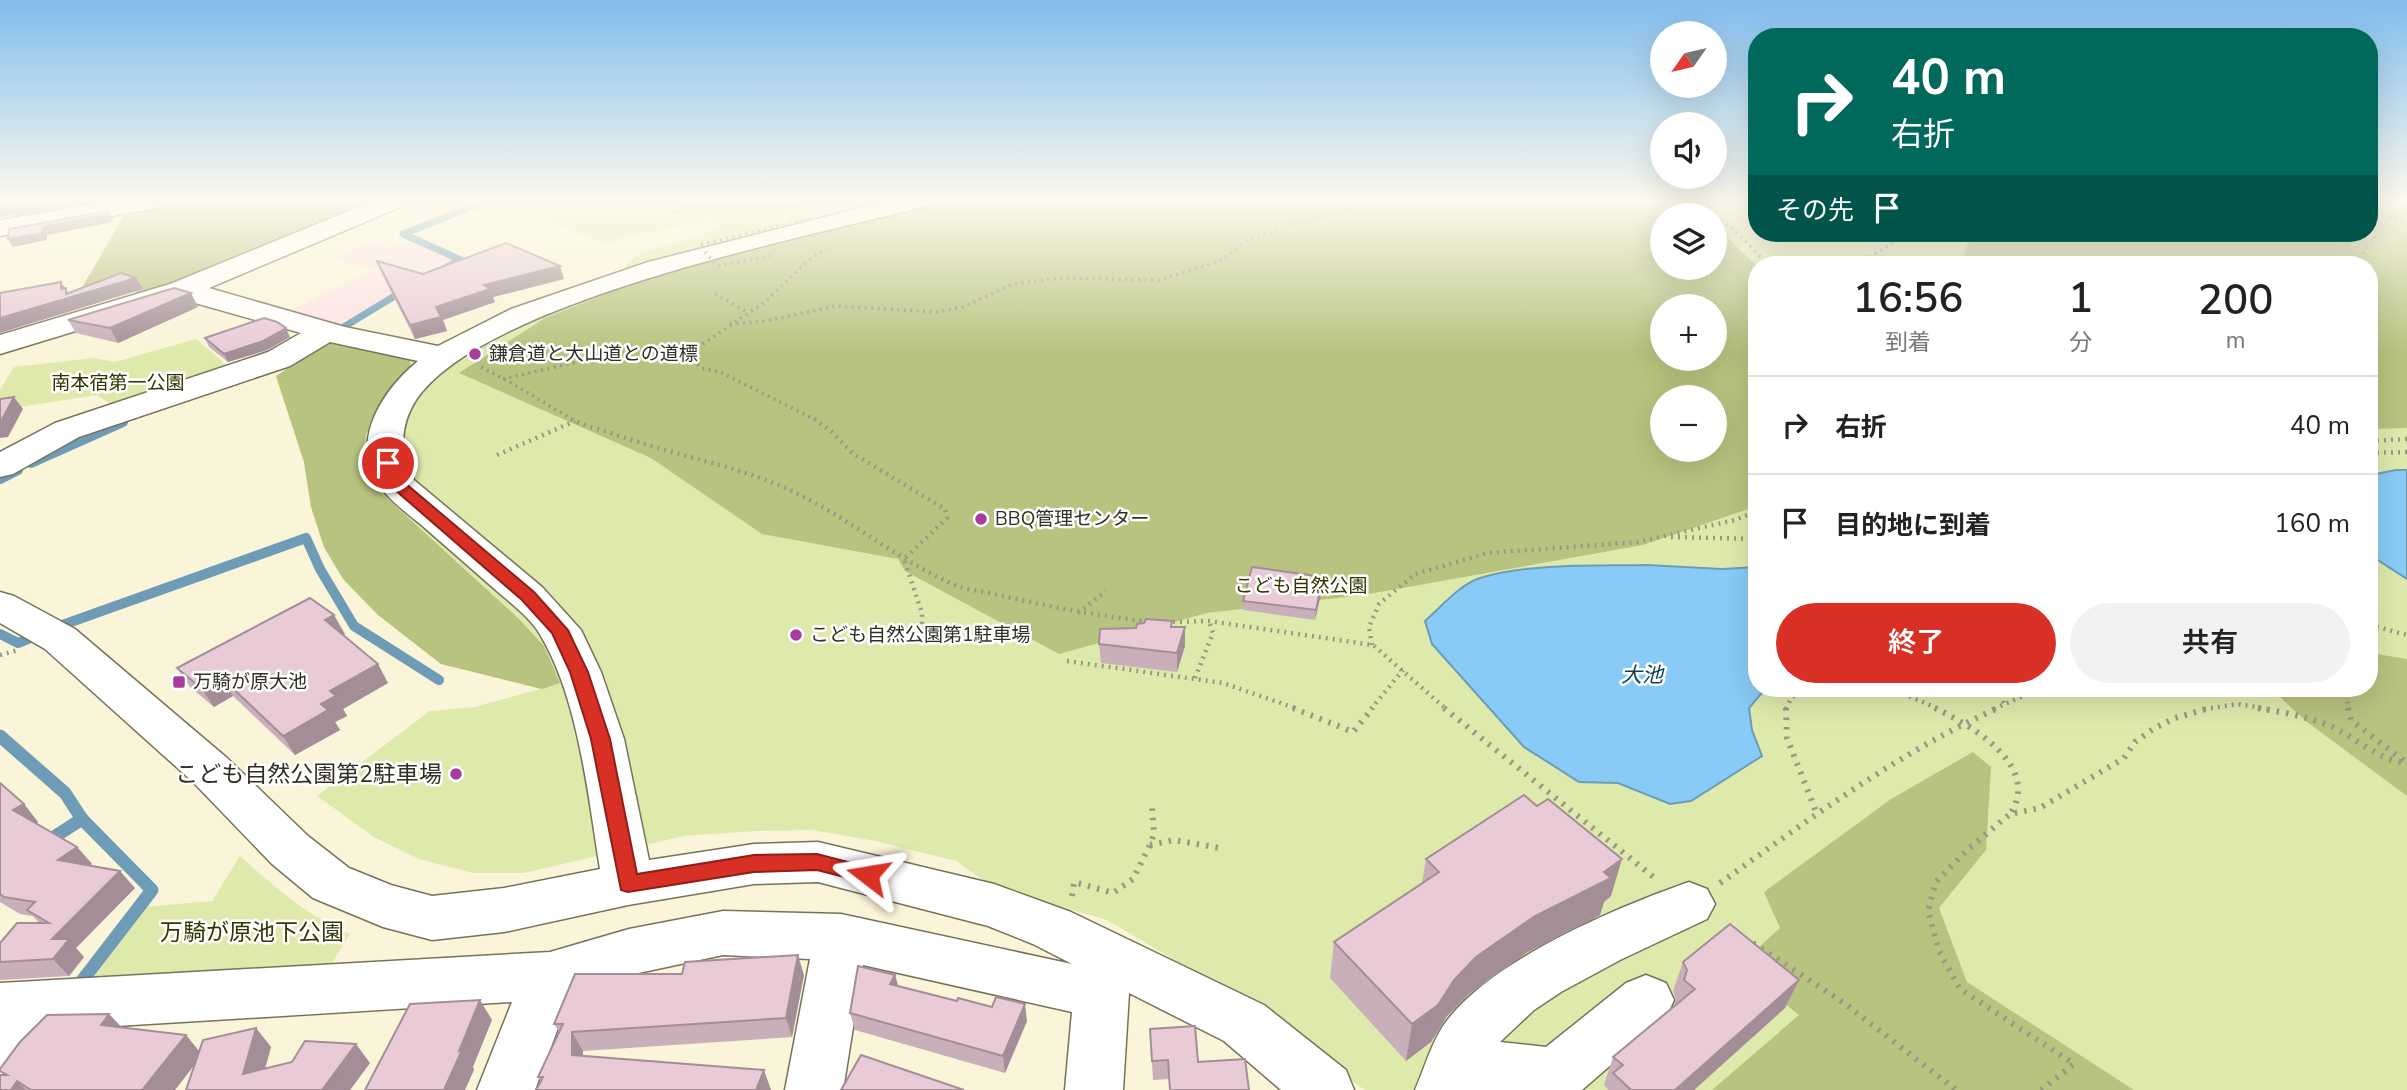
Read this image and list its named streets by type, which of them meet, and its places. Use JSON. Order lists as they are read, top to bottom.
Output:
{
  "water": ["大池"],
  "parks": ["南本宿第一公園", "こども自然公園", "万騎が原池下公園"],
  "places": {
    "other": [
      "鎌倉道と大山道との道標",
      "BBQ管理センター",
      "こども自然公園第1駐車場",
      "こども自然公園第2駐車場"
    ],
    "transit": ["万騎が原大池"]
  },
  "north": "bottom left",
  "page": {
    "map_buttons": ["+", "−"],
    "turn": ["40 m", "右折"],
    "then": "その先",
    "eta": [
      "16:56",
      "到着",
      "1",
      "分",
      "200",
      "m"
    ],
    "list": [
      {
        "name": "右折",
        "value": "40 m"
      },
      {
        "name": "目的地に到着",
        "value": "160 m"
      }
    ],
    "buttons": ["終了", "共有"]
  }
}
